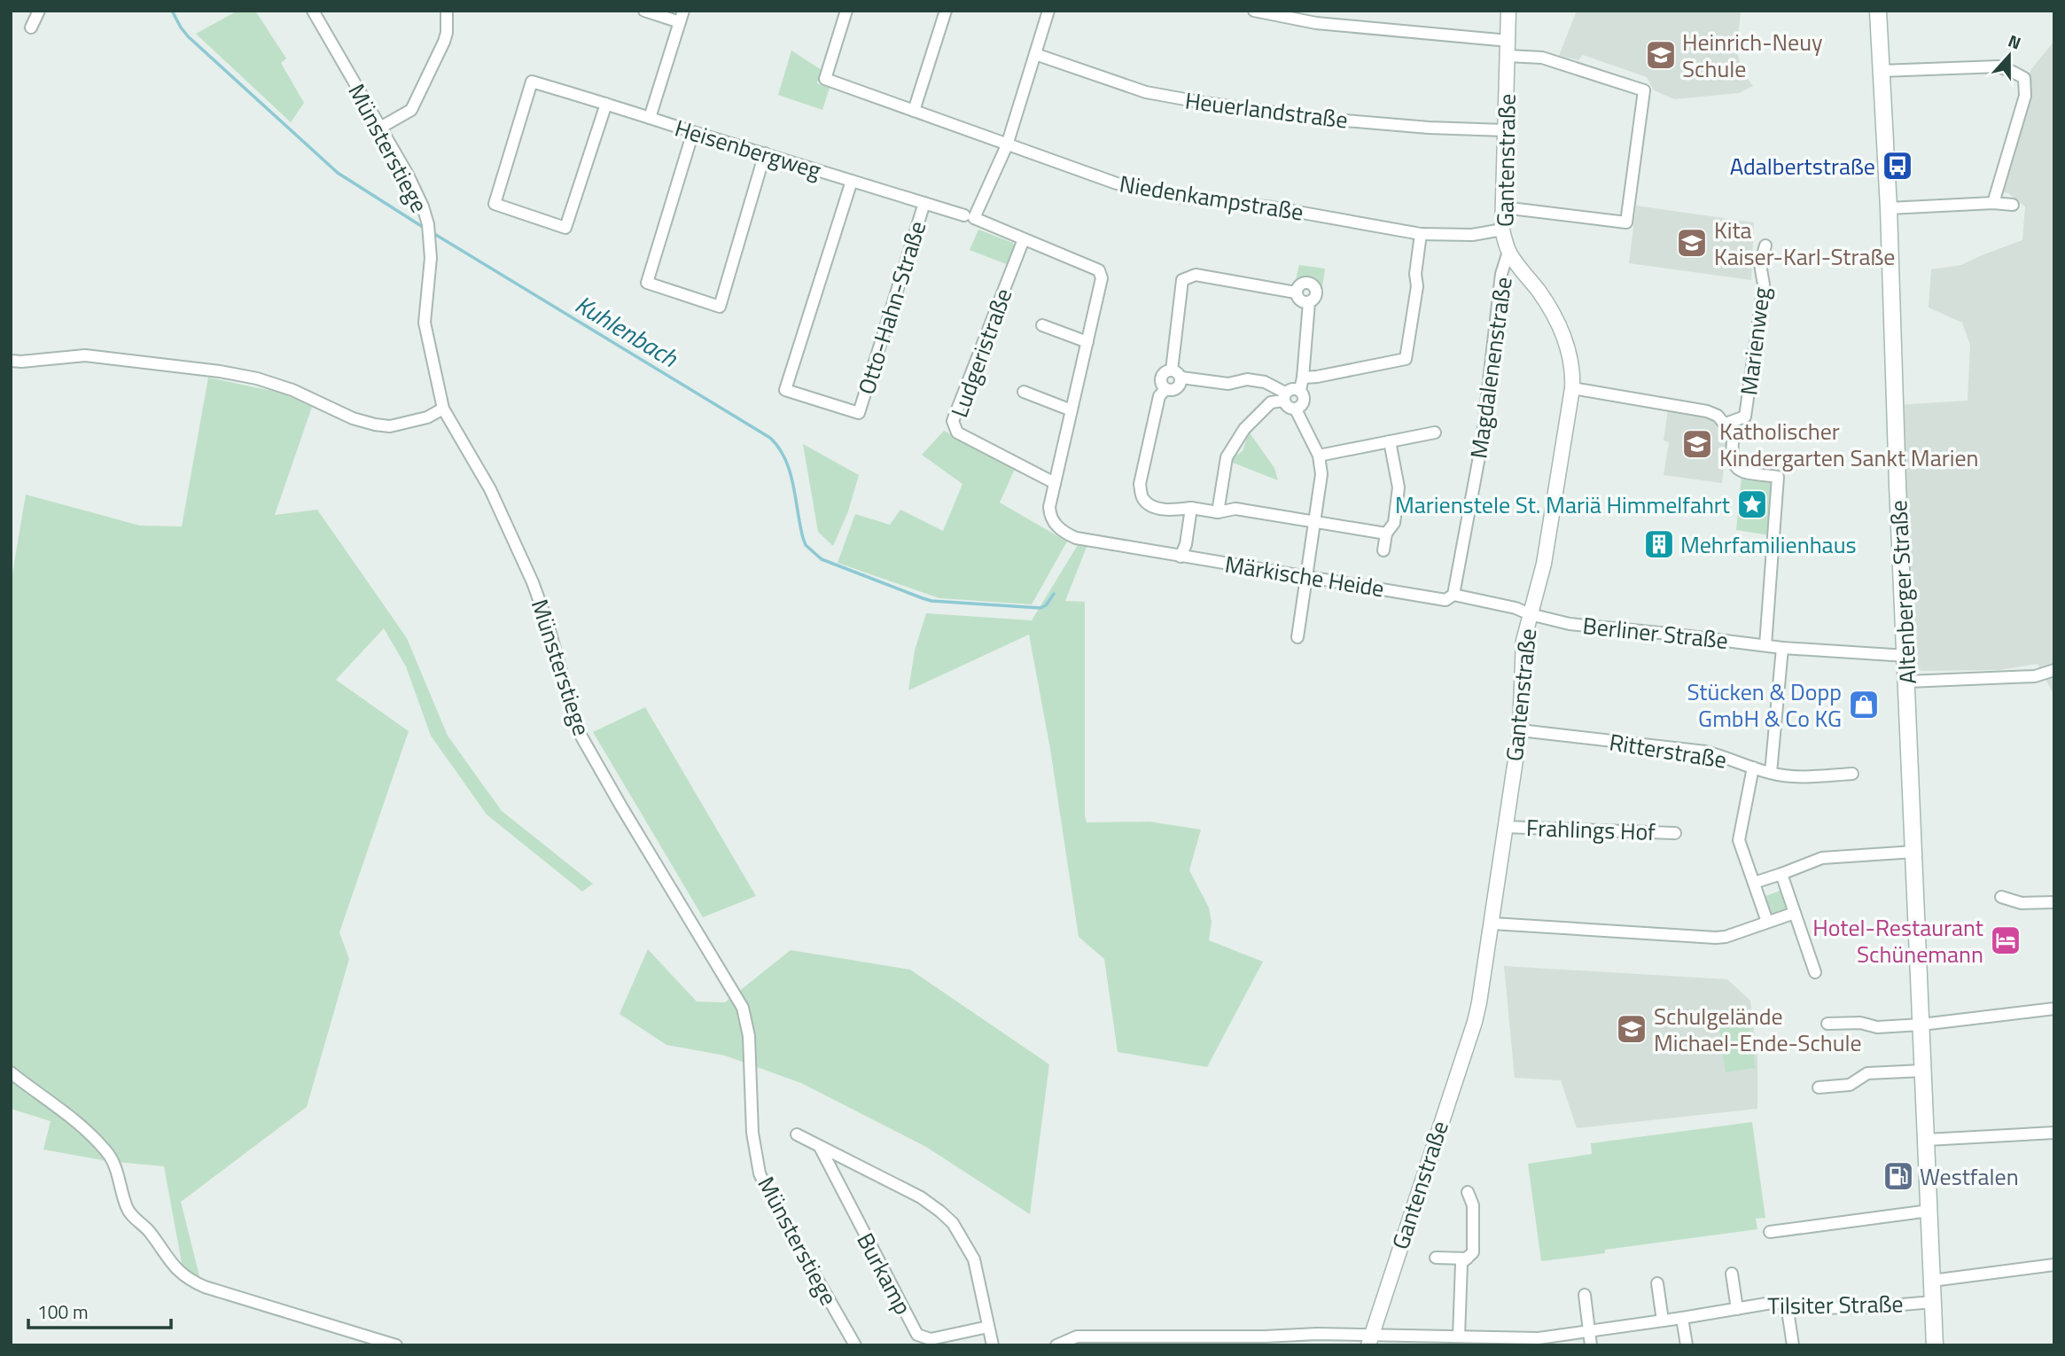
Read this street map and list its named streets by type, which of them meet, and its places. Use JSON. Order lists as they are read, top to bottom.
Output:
{
  "streets": {
    "main road": ["Altenberger Straße"],
    "street": [
      "Heuerlandstraße",
      "Münsterstiege",
      "Heisenbergweg",
      "Gantenstraße",
      "Niedenkampstraße",
      "Otto-Hahn-Straße",
      "Marienweg",
      "Ludgeristraße",
      "Magdalenenstraße",
      "Märkische Heide",
      "Berliner Straße",
      "Ritterstraße",
      "Frahlings Hof",
      "Burkamp",
      "Tilsiter Straße"
    ]
  },
  "crossings": [
    ["Heuerlandstraße", "Gantenstraße"],
    ["Heisenbergweg", "Otto-Hahn-Straße"],
    ["Gantenstraße", "Niedenkampstraße"],
    ["Gantenstraße", "Marienweg"],
    ["Gantenstraße", "Magdalenenstraße"],
    ["Gantenstraße", "Märkische Heide"],
    ["Gantenstraße", "Berliner Straße"],
    ["Gantenstraße", "Ritterstraße"],
    ["Gantenstraße", "Frahlings Hof"],
    ["Gantenstraße", "Tilsiter Straße"],
    ["Marienweg", "Berliner Straße"],
    ["Ludgeristraße", "Märkische Heide"],
    ["Magdalenenstraße", "Märkische Heide"],
    ["Märkische Heide", "Berliner Straße"],
    ["Altenberger Straße", "Berliner Straße"],
    ["Altenberger Straße", "Tilsiter Straße"]
  ],
  "water": ["Kuhlenbach"],
  "places": {
    "school or university": [
      "Heinrich-Neuy Schule",
      "Kita Kaiser-Karl-Straße",
      "Katholischer Kindergarten Sankt Marien",
      "Schulgelände Michael-Ende-Schule"
    ],
    "bus stop": ["Adalbertstraße"],
    "place": ["Marienstele St. Mariä Himmelfahrt"],
    "building": ["Mehrfamilienhaus"],
    "shop": ["Stücken & Dopp GmbH & Co KG"],
    "hotel": ["Hotel-Restaurant Schünemann"],
    "fuel station": ["Westfalen"]
  },
  "scale_bar": "100 m",
  "north": "top"
}
